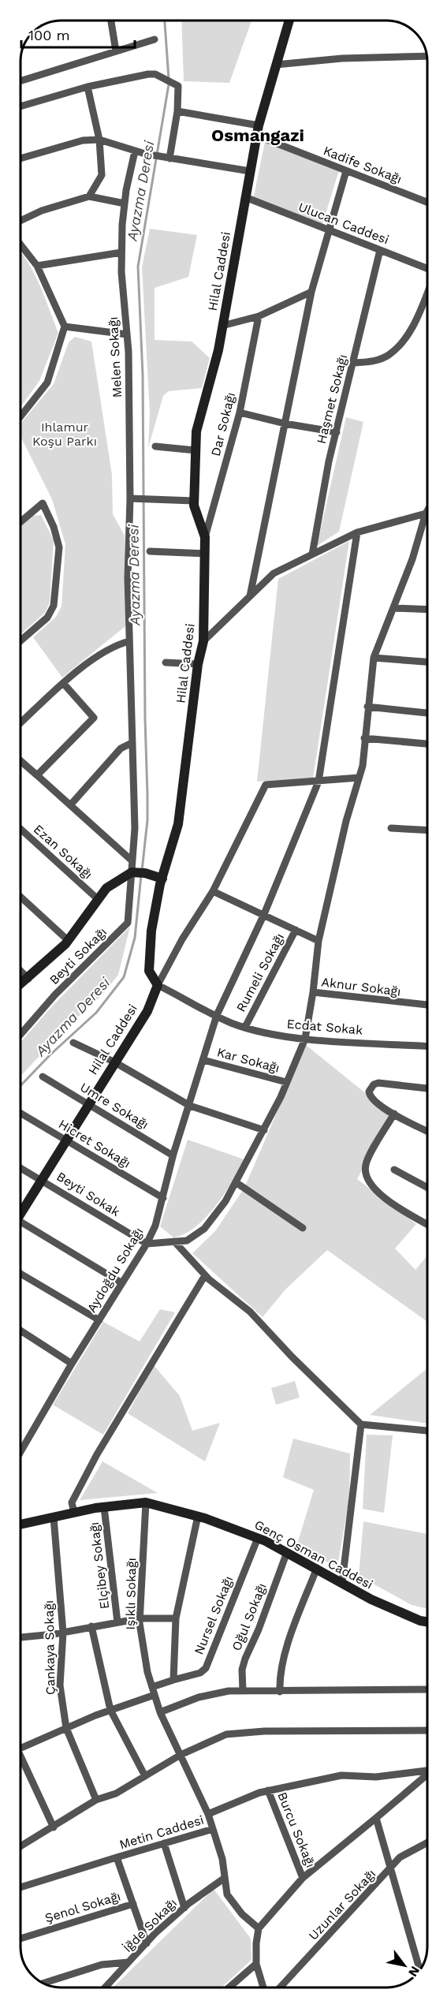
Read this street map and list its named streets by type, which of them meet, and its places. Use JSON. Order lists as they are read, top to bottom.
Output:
{
  "streets": {
    "street": [
      "Kadife Sokağı",
      "Ulucan Caddesi",
      "Hilal Caddesi",
      "Melen Sokağı",
      "Haşmet Sokağı",
      "Dar Sokağı",
      "Ezan Sokağı",
      "Beyti Sokağı",
      "Rumeli Sokağı",
      "Aknur Sokağı",
      "Ecdat Sokak",
      "Kar Sokağı",
      "Umre Sokağı",
      "Hicret Sokağı",
      "Beyti Sokak",
      "Aydoğdu Sokağı",
      "Genç Osman Caddesi",
      "Elçibey Sokağı",
      "Işıklı Sokağı",
      "Nursel Sokağı",
      "Oğul Sokağı",
      "Çankaya Sokağı",
      "Burcu Sokağı",
      "Metin Caddesi",
      "Uzunlar Sokağı",
      "Şenol Sokağı",
      "İğde Sokağı"
    ]
  },
  "crossings": [
    ["Kadife Sokağı", "Hilal Caddesi"],
    ["Ulucan Caddesi", "Hilal Caddesi"],
    ["Ulucan Caddesi", "Haşmet Sokağı"],
    ["Hilal Caddesi", "Dar Sokağı"],
    ["Hilal Caddesi", "Ecdat Sokak"],
    ["Hilal Caddesi", "Umre Sokağı"],
    ["Hilal Caddesi", "Hicret Sokağı"],
    ["Hilal Caddesi", "Beyti Sokak"],
    ["Melen Sokağı", "Beyti Sokağı"],
    ["Rumeli Sokağı", "Ecdat Sokak"],
    ["Ecdat Sokak", "Aydoğdu Sokağı"],
    ["Kar Sokağı", "Aydoğdu Sokağı"],
    ["Umre Sokağı", "Aydoğdu Sokağı"],
    ["Hicret Sokağı", "Aydoğdu Sokağı"],
    ["Beyti Sokak", "Aydoğdu Sokağı"],
    ["Genç Osman Caddesi", "Elçibey Sokağı"],
    ["Genç Osman Caddesi", "Işıklı Sokağı"],
    ["Genç Osman Caddesi", "Nursel Sokağı"],
    ["Genç Osman Caddesi", "Oğul Sokağı"],
    ["Genç Osman Caddesi", "Çankaya Sokağı"],
    ["Işıklı Sokağı", "Nursel Sokağı"],
    ["Işıklı Sokağı", "Metin Caddesi"],
    ["Işıklı Sokağı", "İğde Sokağı"]
  ],
  "districts": ["Osmangazi"],
  "water": ["Ayazma Deresi"],
  "parks": ["Ihlamur Koşu Parkı"],
  "scale_bar": "100 m",
  "north": "bottom right"
}
